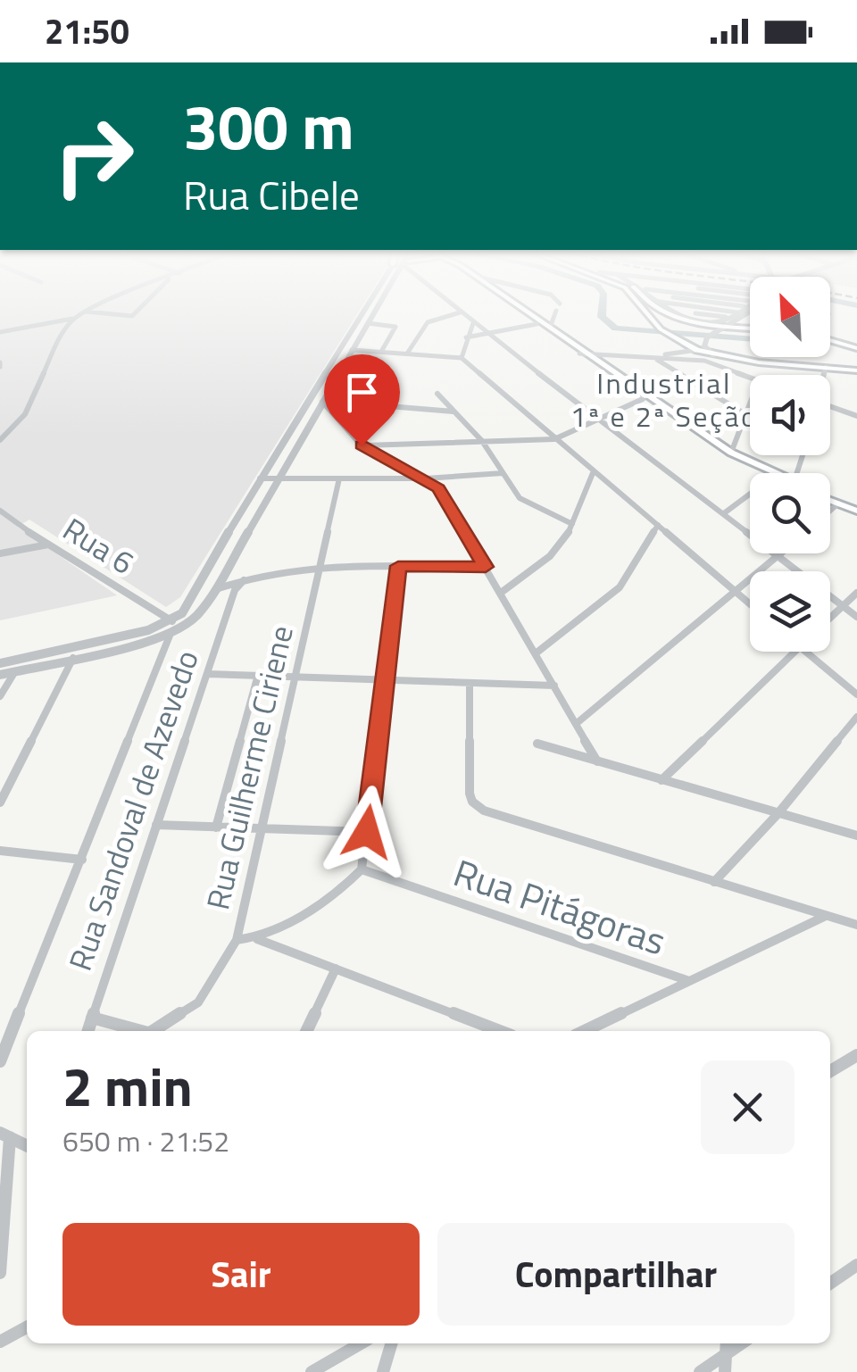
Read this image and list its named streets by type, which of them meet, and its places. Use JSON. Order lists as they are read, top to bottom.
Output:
{
  "streets": {
    "street": [
      "Rua 6",
      "Rua Guilherme Ciriene",
      "Rua Sandoval de Azevedo",
      "Rua Pitágoras"
    ]
  },
  "districts": ["Industrial 1ª e 2ª Seção"],
  "north": "top left",
  "page": {
    "status": "21:50",
    "turn": ["300 m", "Rua Cibele"],
    "heading": ["2 min", "650 m · 21:52"],
    "buttons": ["Sair", "Compartilhar"]
  }
}
